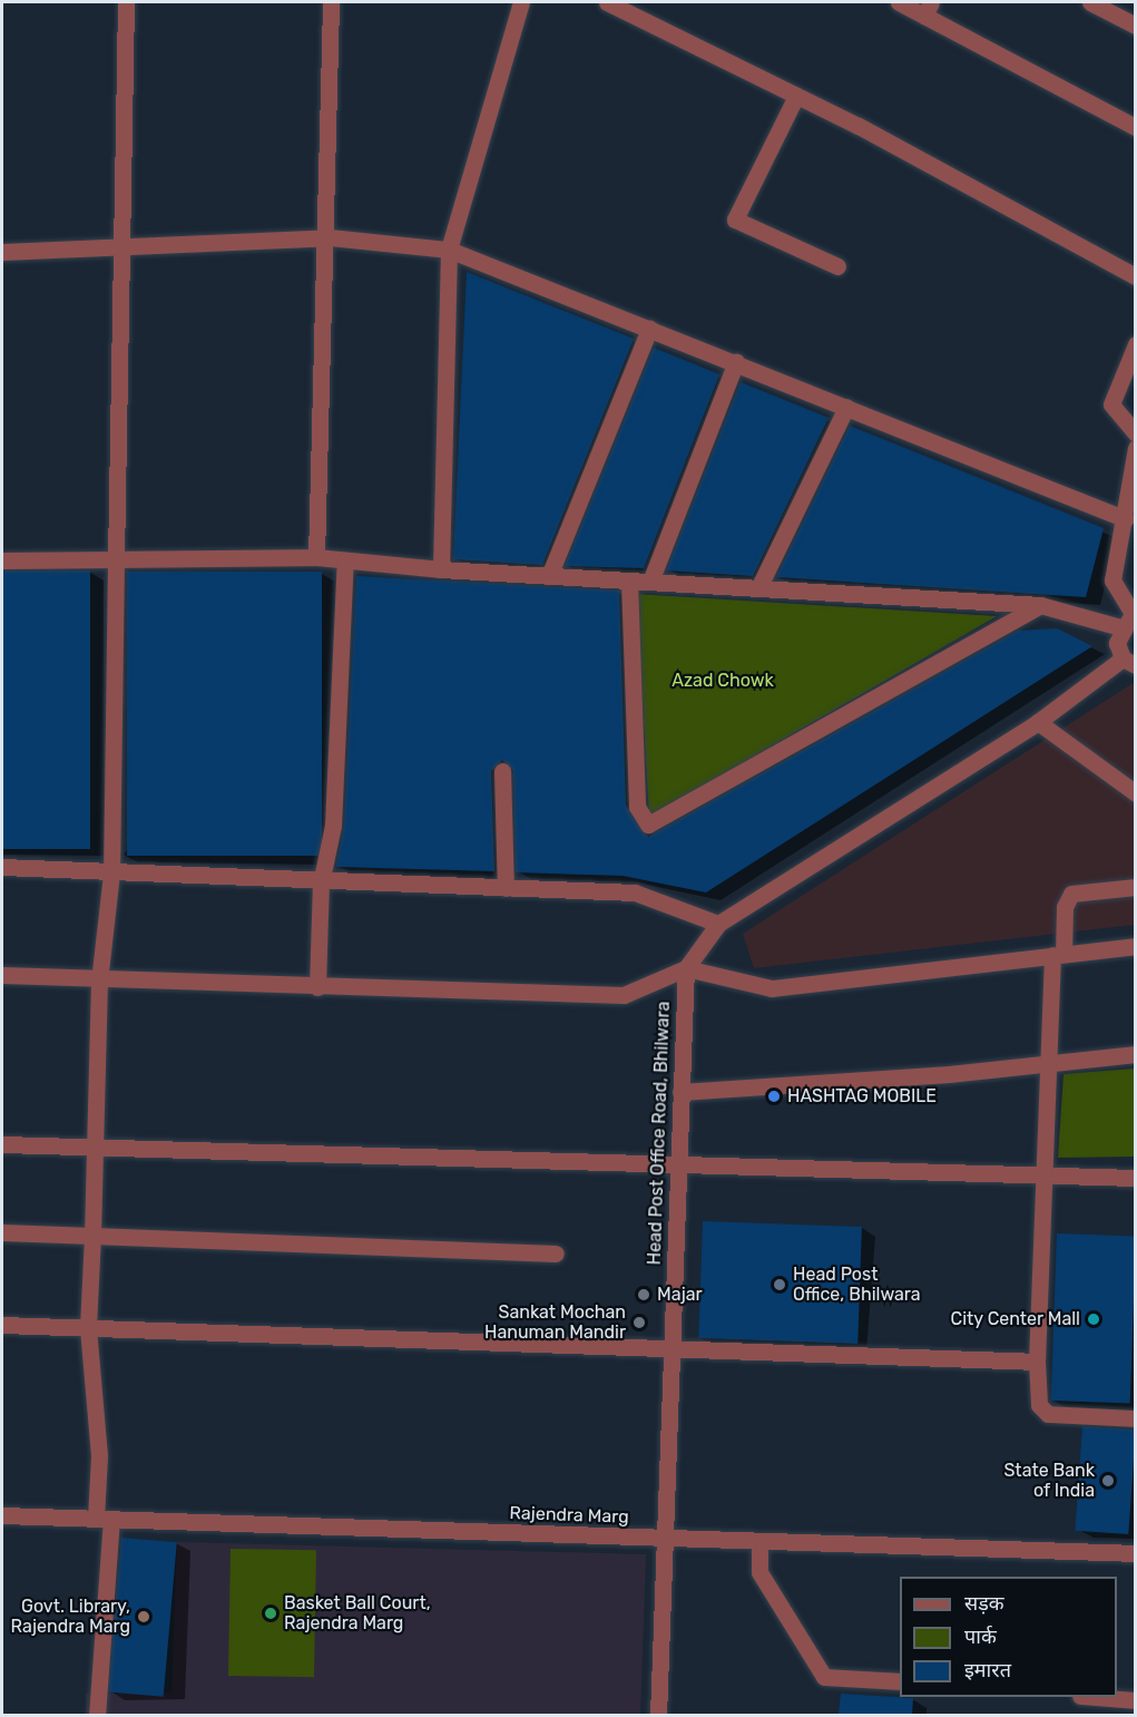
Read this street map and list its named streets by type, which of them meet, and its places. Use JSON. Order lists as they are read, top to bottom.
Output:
{
  "streets": {
    "street": ["Head Post Office Road, Bhilwara", "Rajendra Marg"]
  },
  "crossings": [
    ["Head Post Office Road, Bhilwara", "Rajendra Marg"]
  ],
  "parks": ["Azad Chowk"],
  "places": [
    "HASHTAG MOBILE",
    "Head Post Office, Bhilwara",
    "Majar",
    "City Center Mall",
    "Sankat Mochan Hanuman Mandir",
    "State Bank of India",
    "Basket Ball Court, Rajendra Marg",
    "Govt. Library, Rajendra Marg"
  ],
  "legend": ["सड़क", "पार्क", "इमारत"]
}
